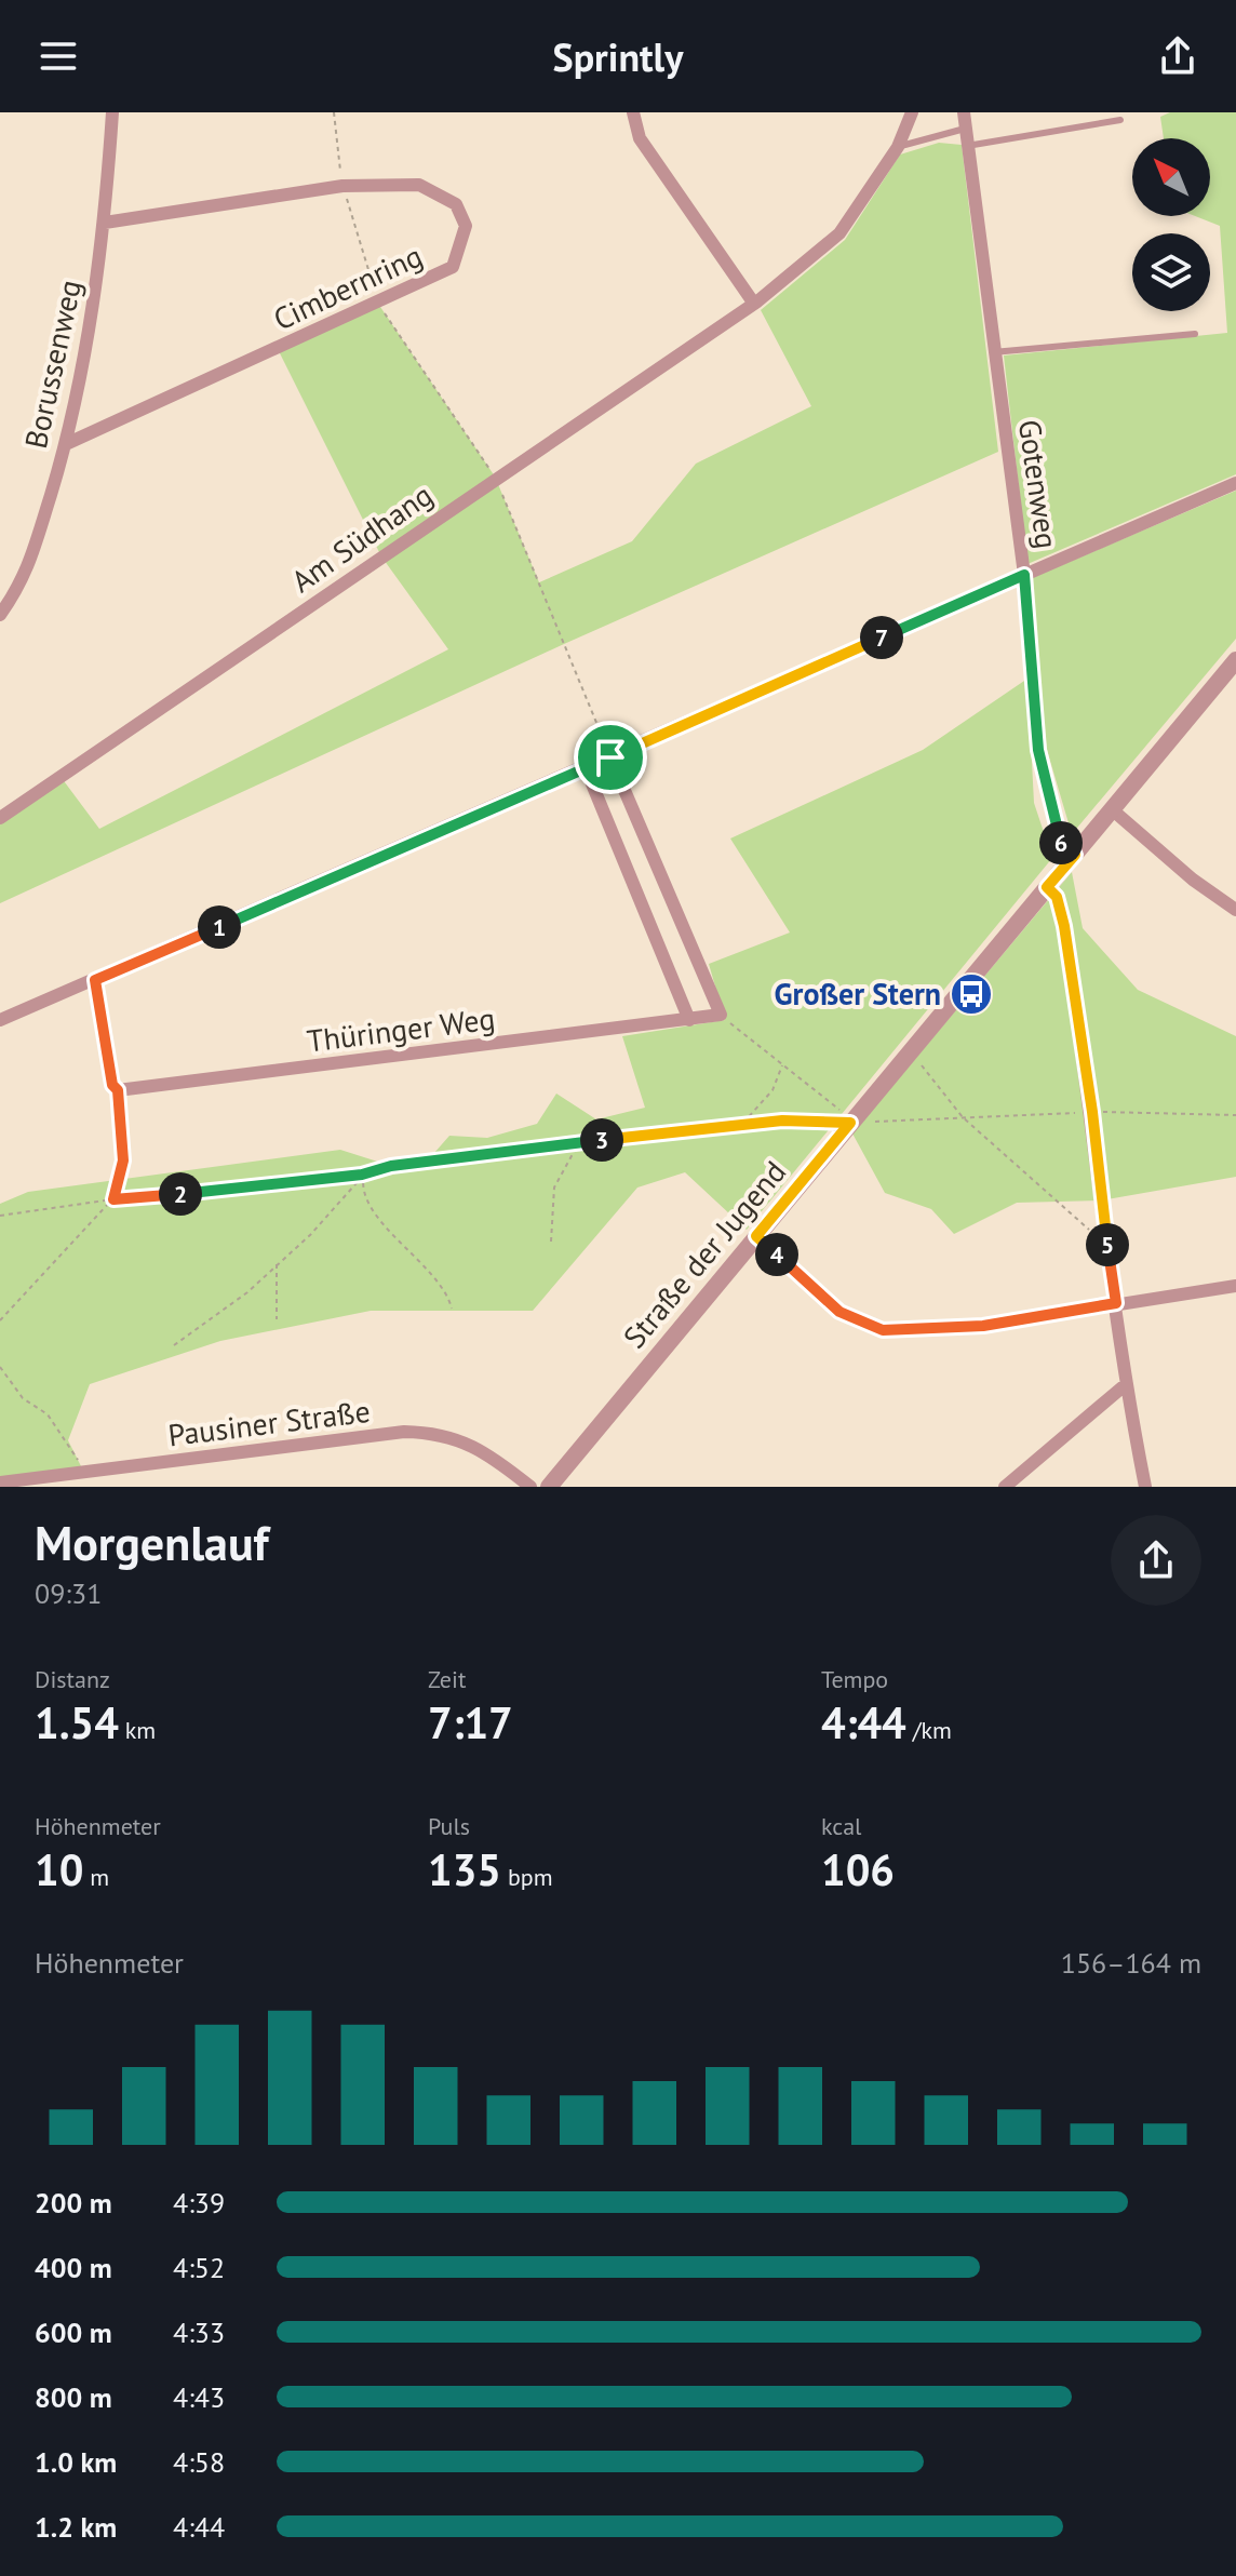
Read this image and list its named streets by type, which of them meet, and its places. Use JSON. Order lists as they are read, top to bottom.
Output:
{
  "streets": {
    "street": [
      "Cimbernring",
      "Borussenweg",
      "Gotenweg",
      "Am Südhang",
      "Thüringer Weg",
      "Straße der Jugend",
      "Pausiner Straße"
    ]
  },
  "crossings": [
    ["Cimbernring", "Borussenweg"],
    ["Gotenweg", "Straße der Jugend"]
  ],
  "places": {
    "bus stop": ["Großer Stern"]
  },
  "north": "top left",
  "page": {
    "header": "Sprintly",
    "pins": [
      "7",
      "6",
      "1",
      "3",
      "2",
      "5",
      "4"
    ],
    "heading": ["Morgenlauf", "09:31"],
    "stats": [
      ["Distanz", "1.54 km"],
      ["Zeit", "7:17"],
      ["Tempo", "4:44 /km"],
      ["Höhenmeter", "10 m"],
      ["Puls", "135 bpm"],
      ["kcal", "106"]
    ],
    "chart": ["Höhenmeter", "156–164 m"],
    "list": [
      {
        "name": "200 m",
        "note": "4:39"
      },
      {
        "name": "400 m",
        "note": "4:52"
      },
      {
        "name": "600 m",
        "note": "4:33"
      },
      {
        "name": "800 m",
        "note": "4:43"
      },
      {
        "name": "1.0 km",
        "note": "4:58"
      },
      {
        "name": "1.2 km",
        "note": "4:44"
      }
    ]
  }
}
